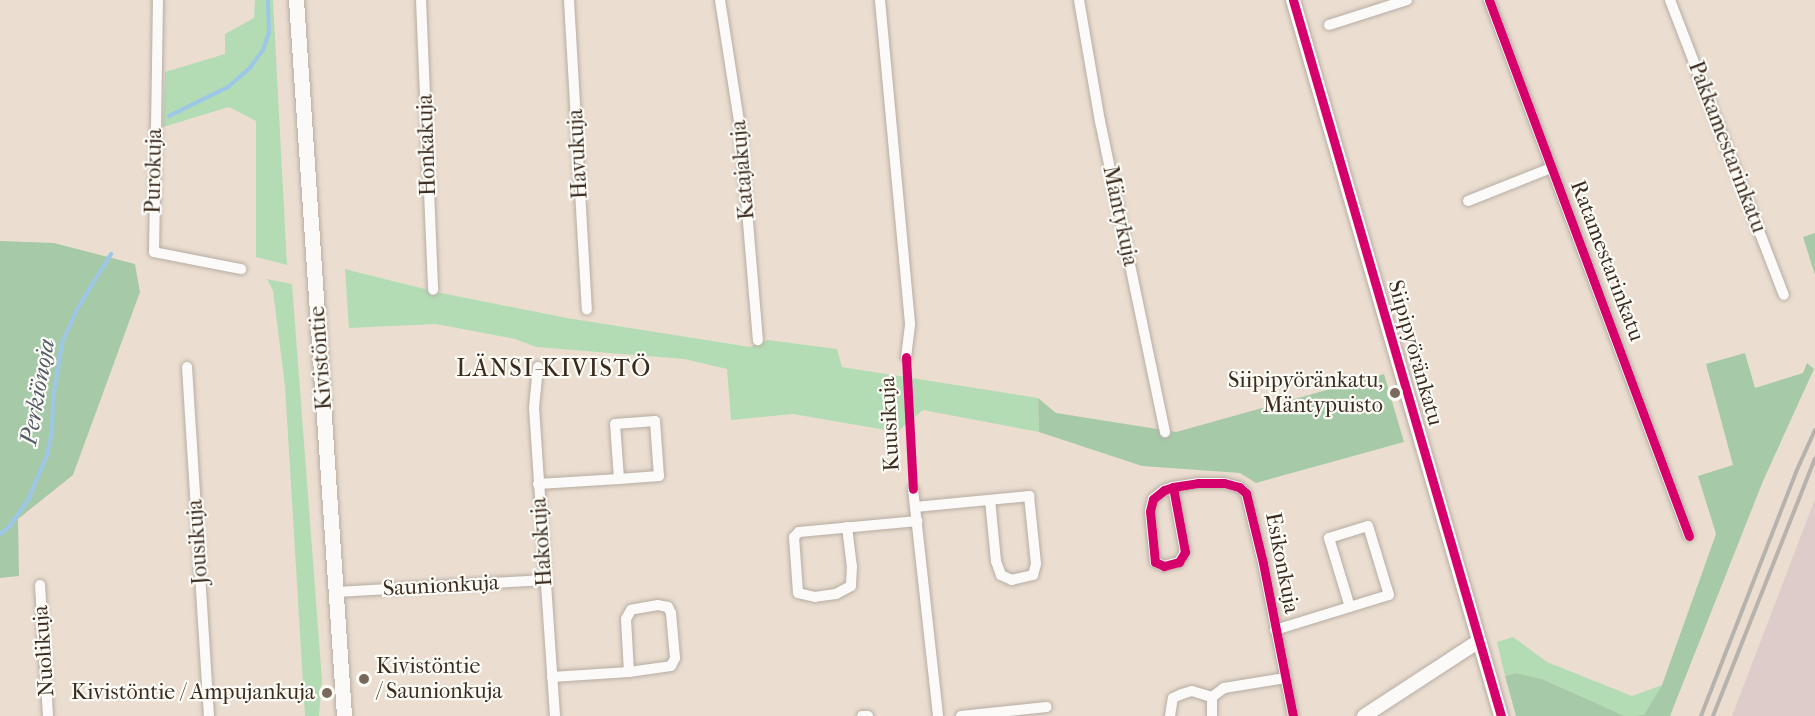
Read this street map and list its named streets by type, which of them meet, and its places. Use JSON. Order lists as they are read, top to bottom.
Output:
{
  "streets": {
    "main road": ["Kivistöntie"],
    "street": [
      "Honkakuja",
      "Pakkamestarinkatu",
      "Havukuja",
      "Katajakuja",
      "Purokuja",
      "Mäntykuja",
      "Ratamestarinkatu",
      "Siipipyöränkatu",
      "Kuusikuja",
      "Jousikuja",
      "Hakokuja",
      "Esikonkuja",
      "Saunionkuja",
      "Nuolikuja"
    ]
  },
  "crossings": [
    ["Kivistöntie", "Saunionkuja"],
    ["Hakokuja", "Saunionkuja"]
  ],
  "districts": ["LÄNSI-KIVISTÖ"],
  "water": ["Perkiönoja"],
  "places": ["Siipipyöränkatu, Mäntypuisto", "Kivistöntie / Saunionkuja", "Kivistöntie / Ampujankuja"]
}
